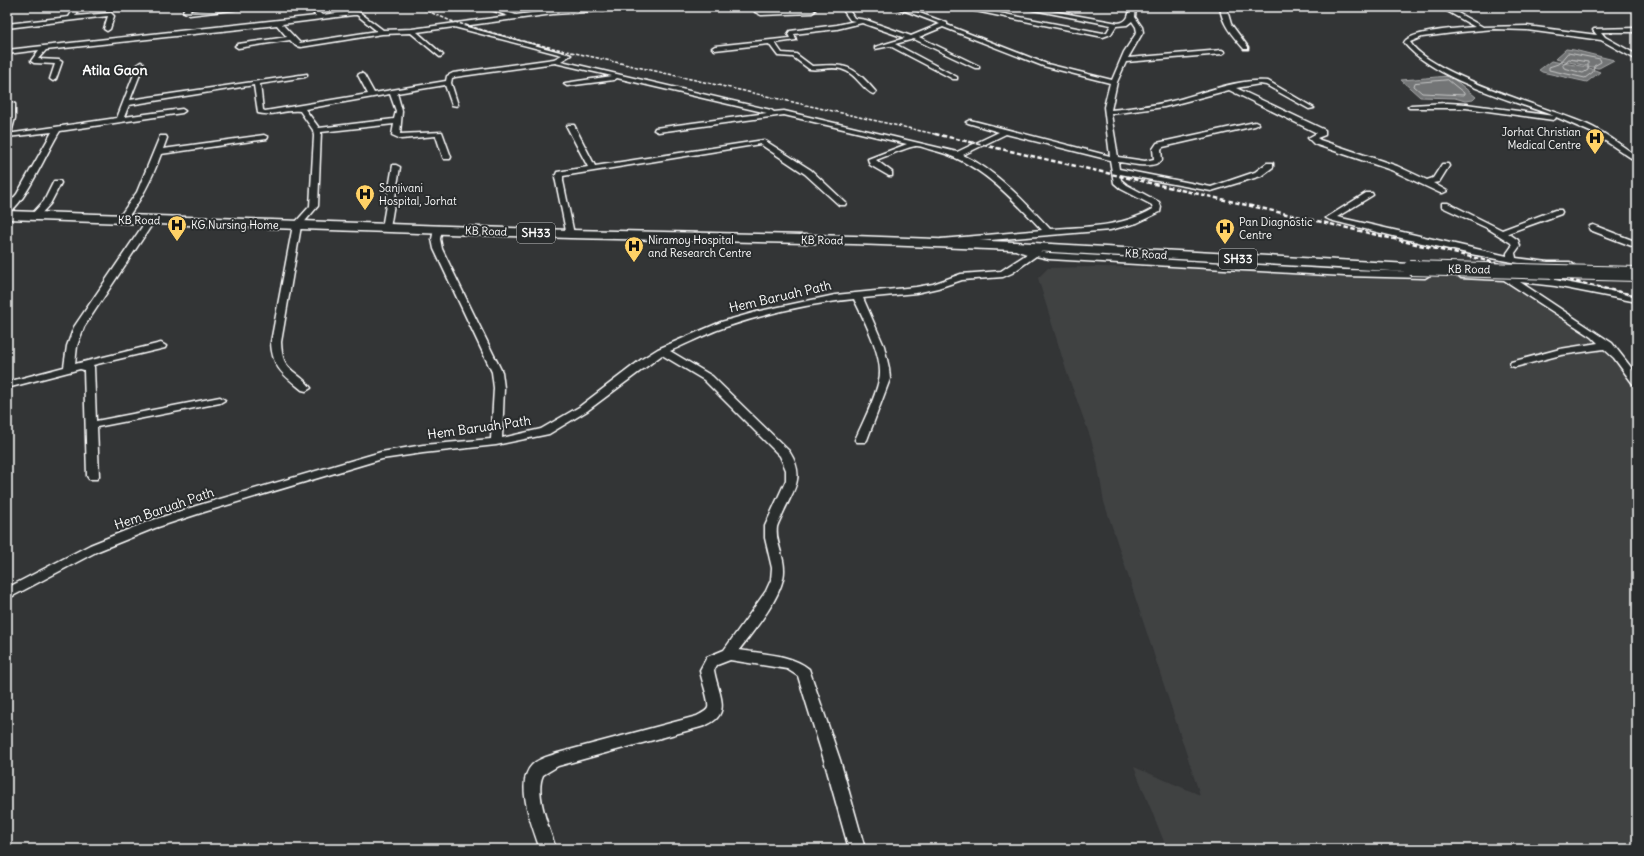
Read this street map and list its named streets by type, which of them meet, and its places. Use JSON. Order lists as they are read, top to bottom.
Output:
{
  "streets": {
    "main road": ["KB Road", "SH33"],
    "street": ["Hem Baruah Path"]
  },
  "districts": ["Atila Gaon"],
  "places": {
    "hospital": [
      "Jorhat Christian Medical Centre",
      "Sanjivani Hospital, Jorhat",
      "KG Nursing Home",
      "Pan Diagnostic Centre",
      "Niramoy Hospital and Research Centre"
    ]
  }
}
